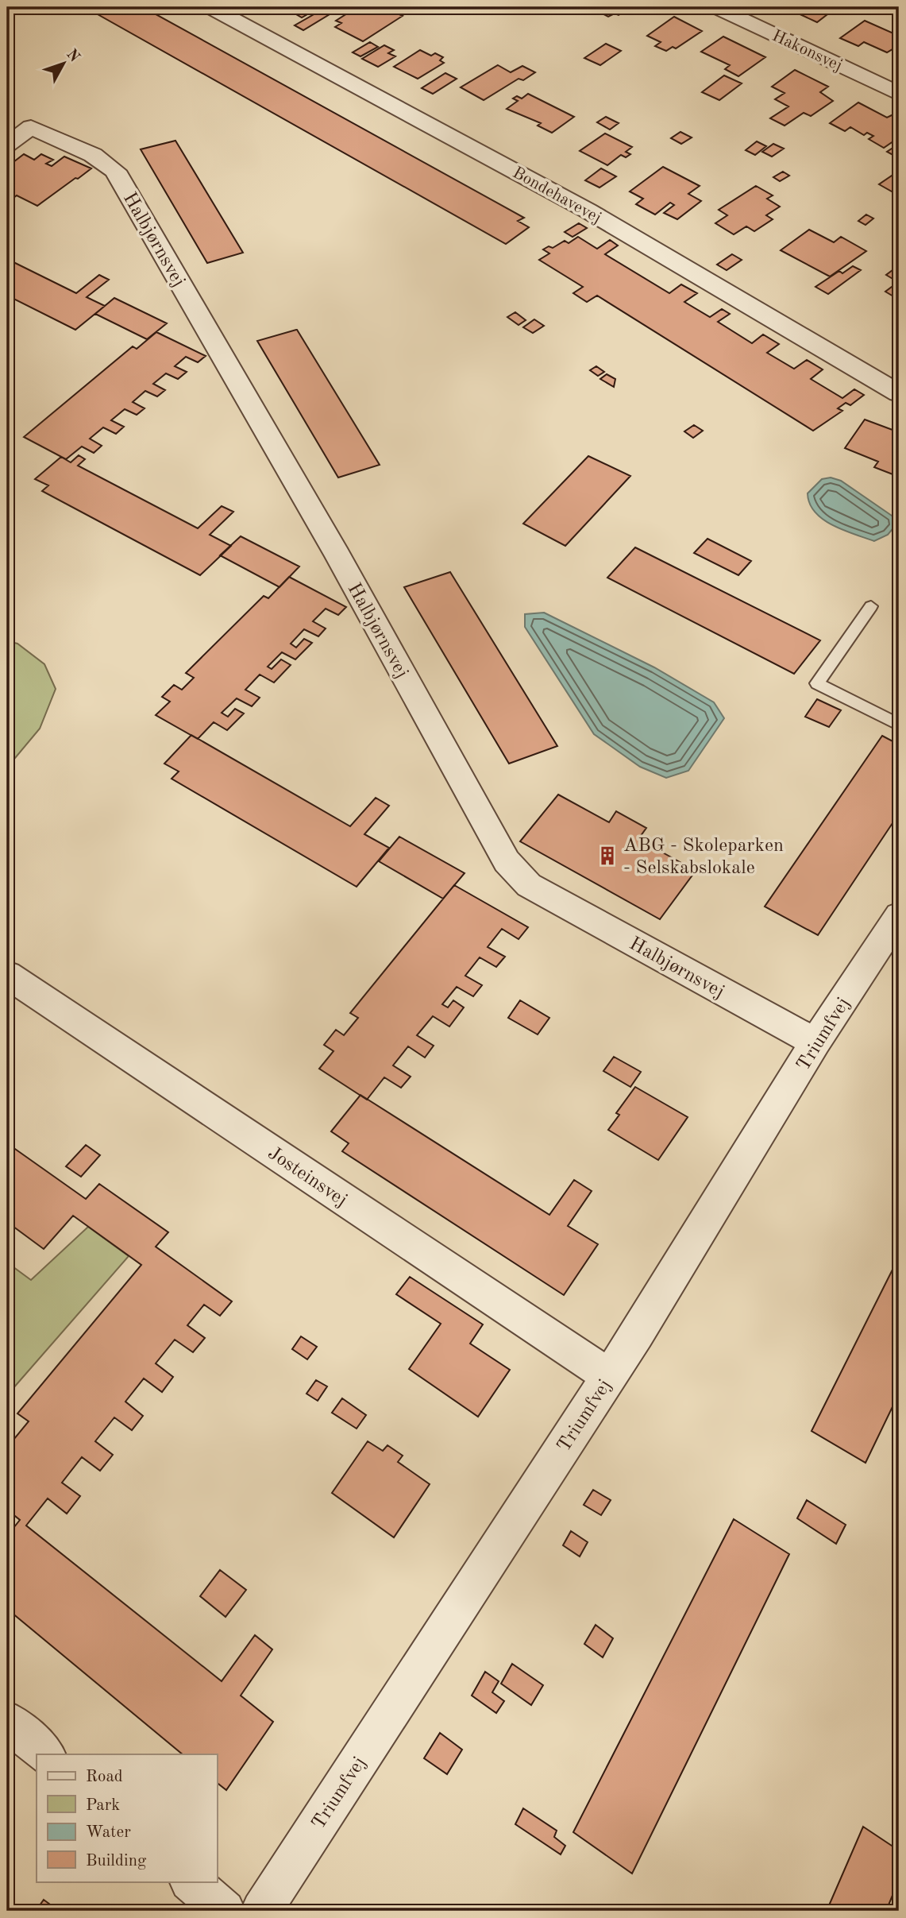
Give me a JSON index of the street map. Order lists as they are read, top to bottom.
{
  "streets": {
    "street": [
      "Hakonsvej",
      "Bondehavevej",
      "Halbjørnsvej",
      "Triumfvej",
      "Josteinsvej"
    ]
  },
  "crossings": [
    ["Halbjørnsvej", "Triumfvej"],
    ["Triumfvej", "Josteinsvej"]
  ],
  "places": {
    "building": ["ABG - Skoleparken - Selskabslokale"]
  },
  "legend": [
    "Road",
    "Park",
    "Water",
    "Building"
  ],
  "north": "top right"
}
